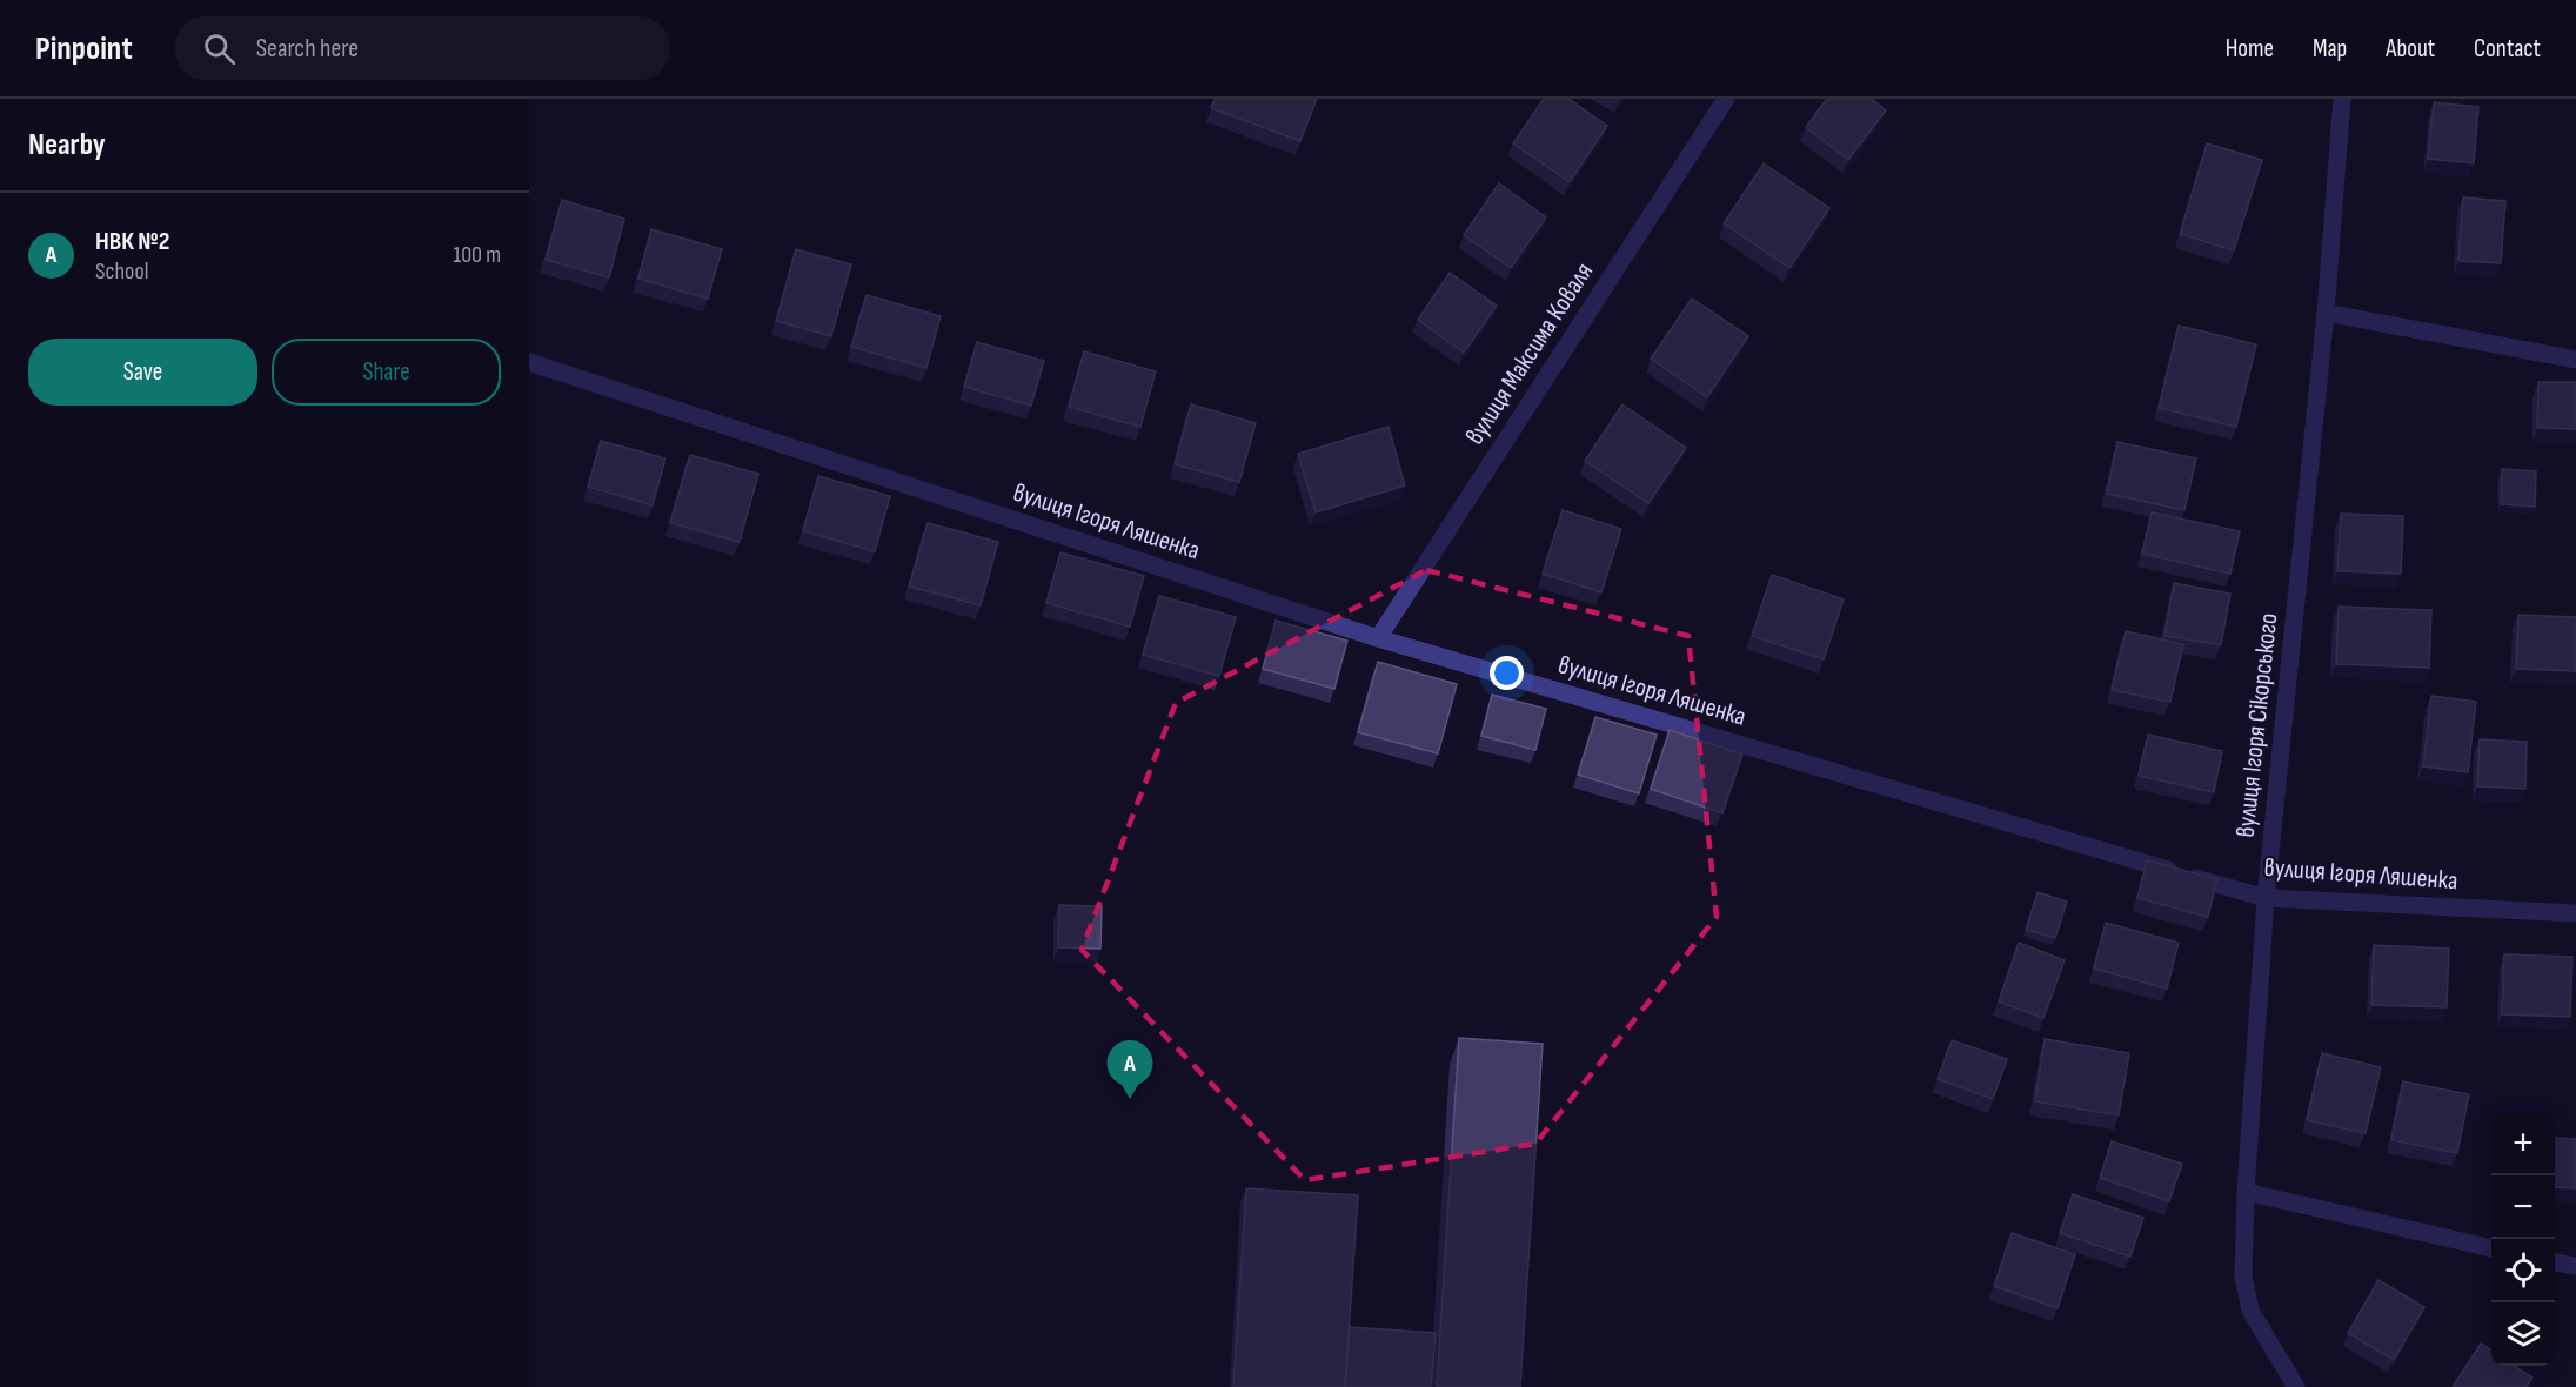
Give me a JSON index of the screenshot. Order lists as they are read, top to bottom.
{
  "streets": {
    "street": ["вулиця Максима Коваля", "вулиця Ігоря Ляшенка", "вулиця Ігоря Сікорського"]
  },
  "crossings": [
    ["вулиця Максима Коваля", "вулиця Ігоря Ляшенка"],
    ["вулиця Ігоря Ляшенка", "вулиця Ігоря Сікорського"]
  ],
  "page": {
    "header": "Pinpoint",
    "search": "Search here",
    "nav": [
      "Home",
      "Map",
      "About",
      "Contact"
    ],
    "heading": "Nearby",
    "list": [
      {
        "mark": "A",
        "name": "НВК №2",
        "note": "School",
        "value": "100 m"
      }
    ],
    "buttons": ["Save", "Share"],
    "pins": "A",
    "map_buttons": ["+", "−"]
  }
}
